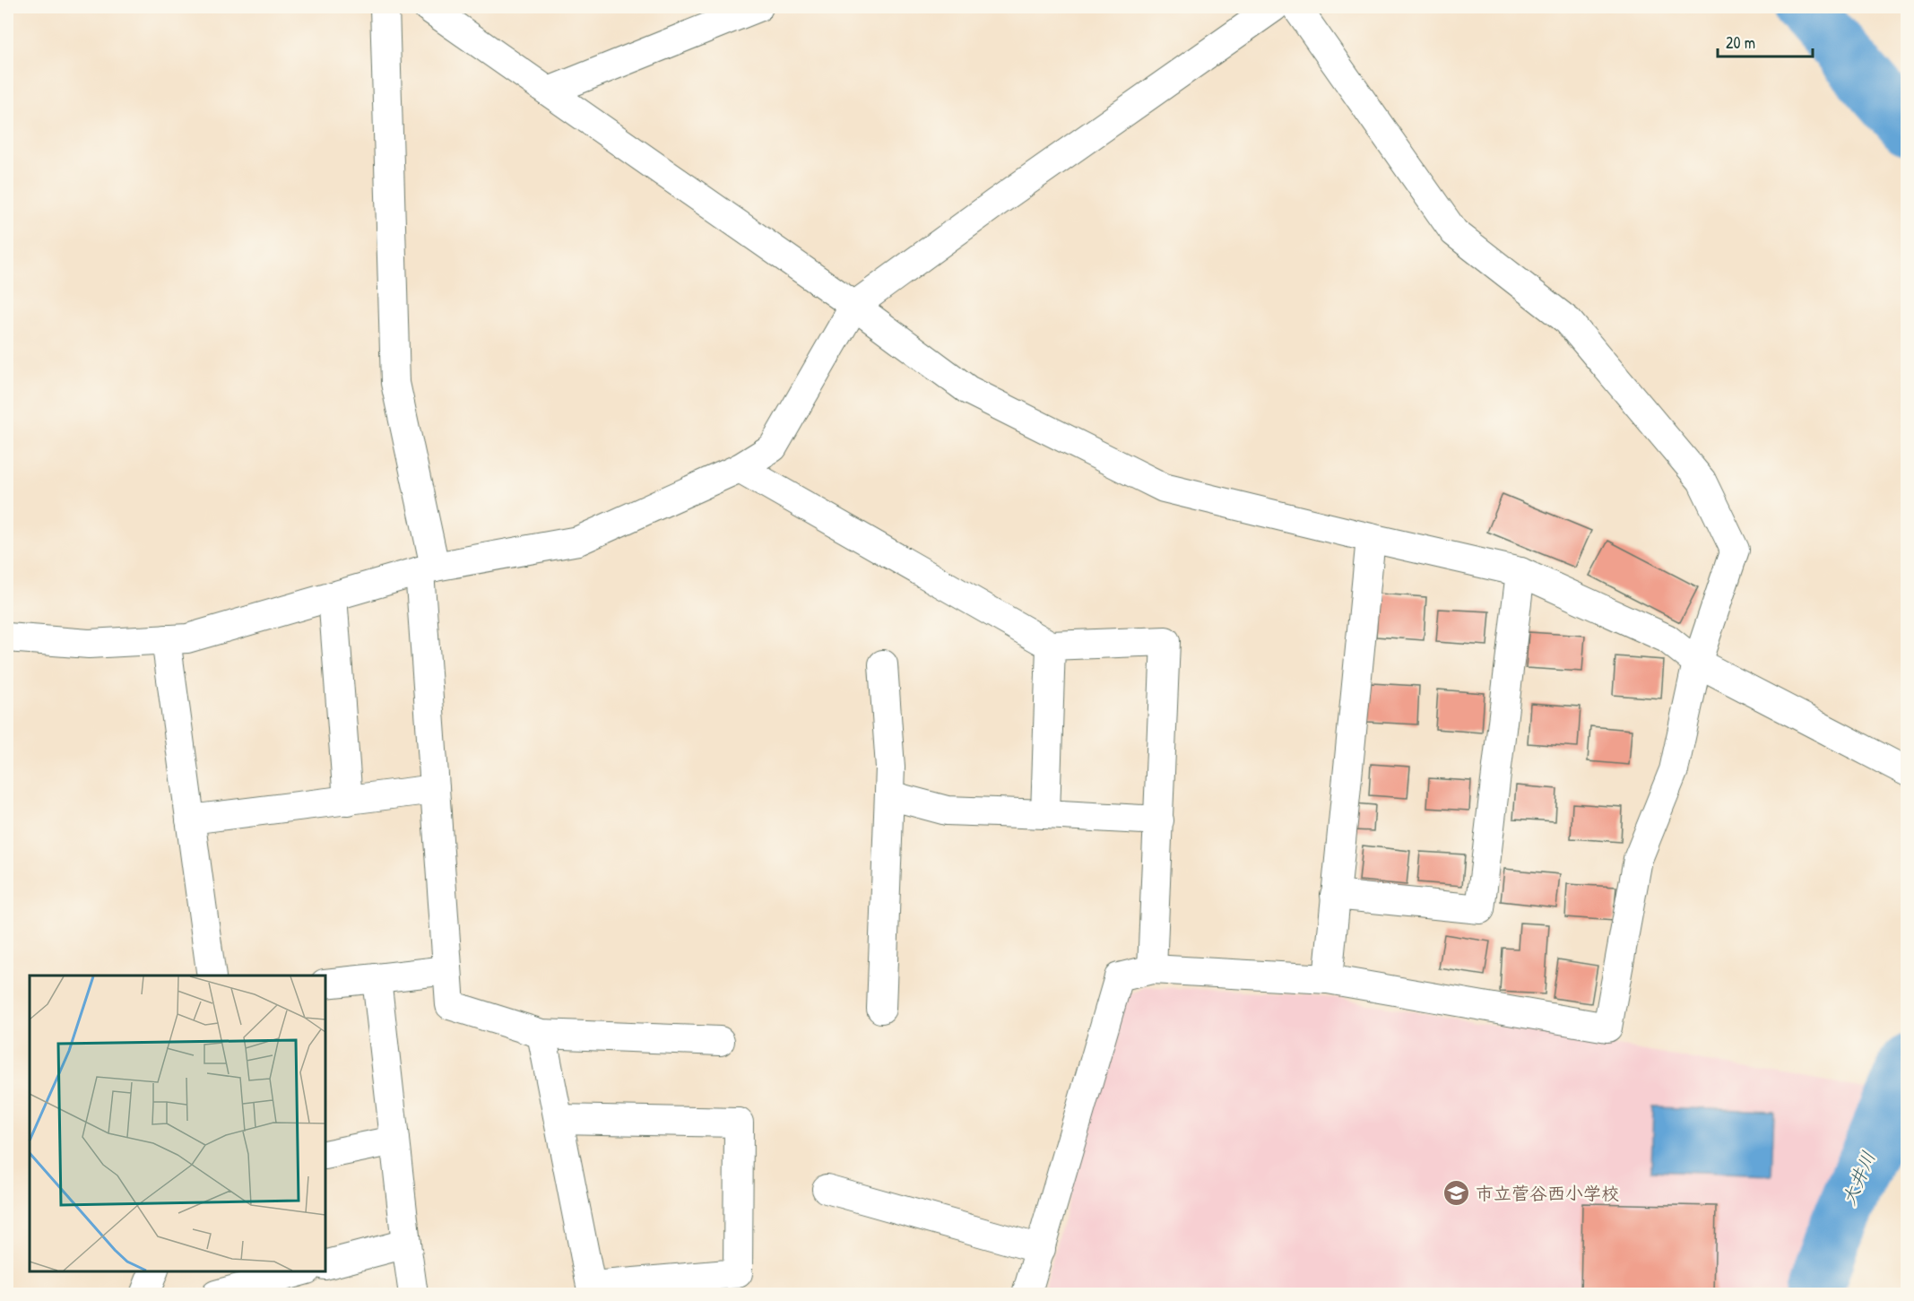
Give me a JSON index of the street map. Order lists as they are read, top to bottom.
{
  "water": ["大井川"],
  "places": {
    "school or university": ["市立菅谷西小学校"]
  },
  "scale_bar": "20 m"
}
